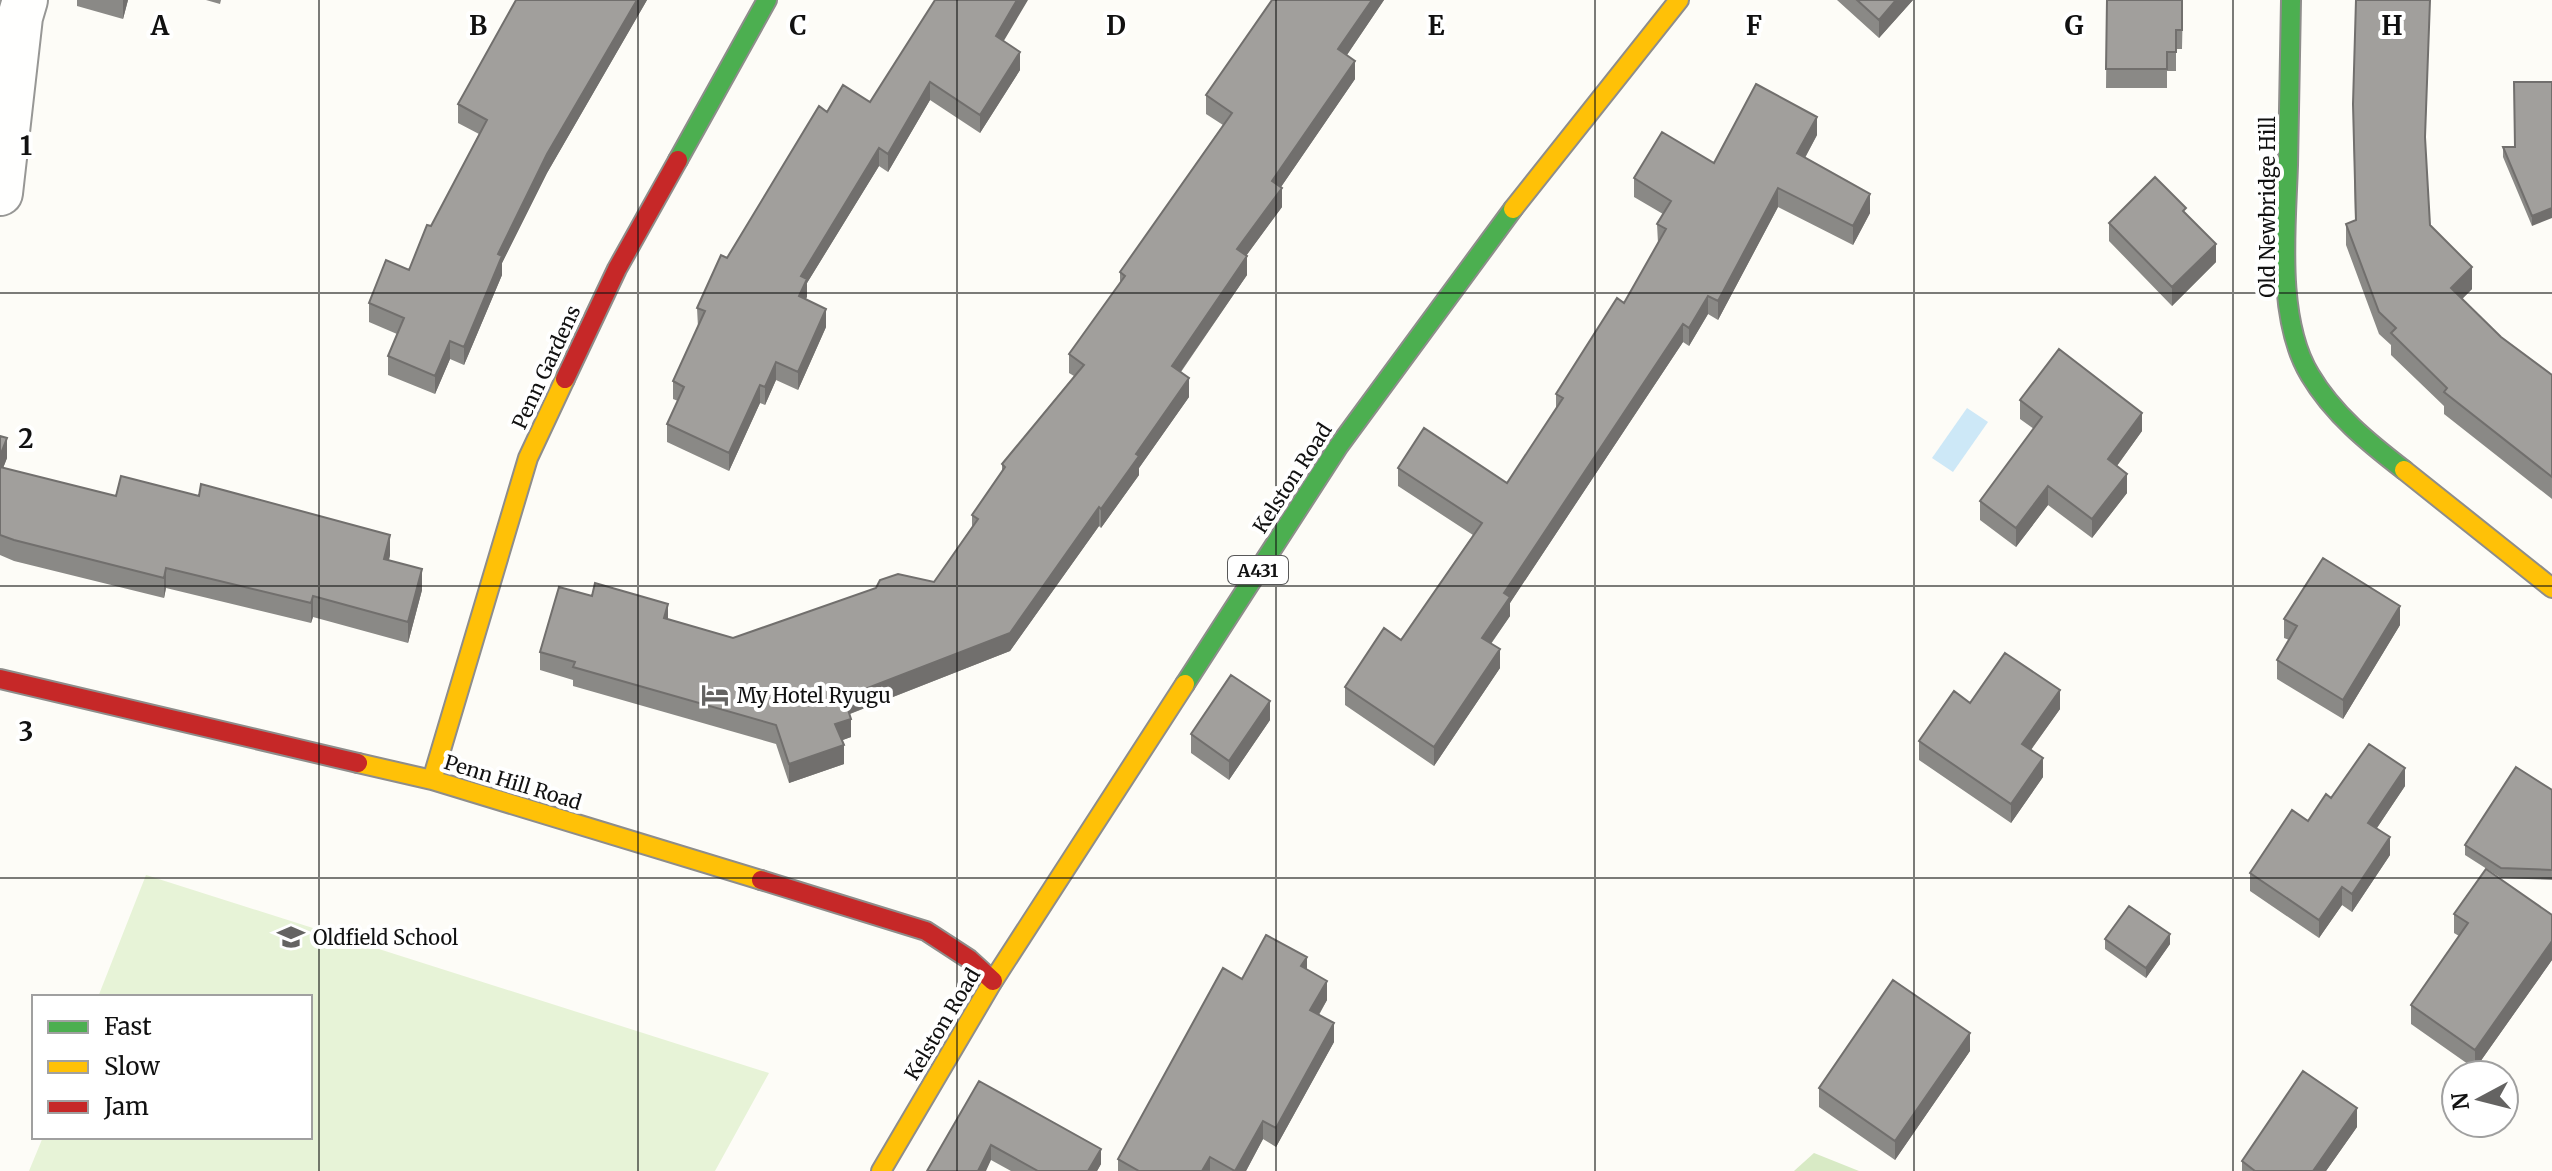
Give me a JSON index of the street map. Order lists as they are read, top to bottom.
{
  "streets": {
    "street": [
      "Old Newbridge Hill",
      "Penn Gardens",
      "Kelston Road",
      "A431",
      "Penn Hill Road"
    ]
  },
  "crossings": [
    ["Penn Gardens", "Penn Hill Road"],
    ["Kelston Road", "Penn Hill Road"]
  ],
  "places": {
    "hotel": ["My Hotel Ryugu"],
    "school or university": ["Oldfield School"]
  },
  "legend": ["Fast", "Slow", "Jam"],
  "north": "left",
  "grid": {
    "columns": [
      "A",
      "B",
      "C",
      "D",
      "E",
      "F",
      "G",
      "H"
    ],
    "rows": ["1", "2", "3"]
  }
}
